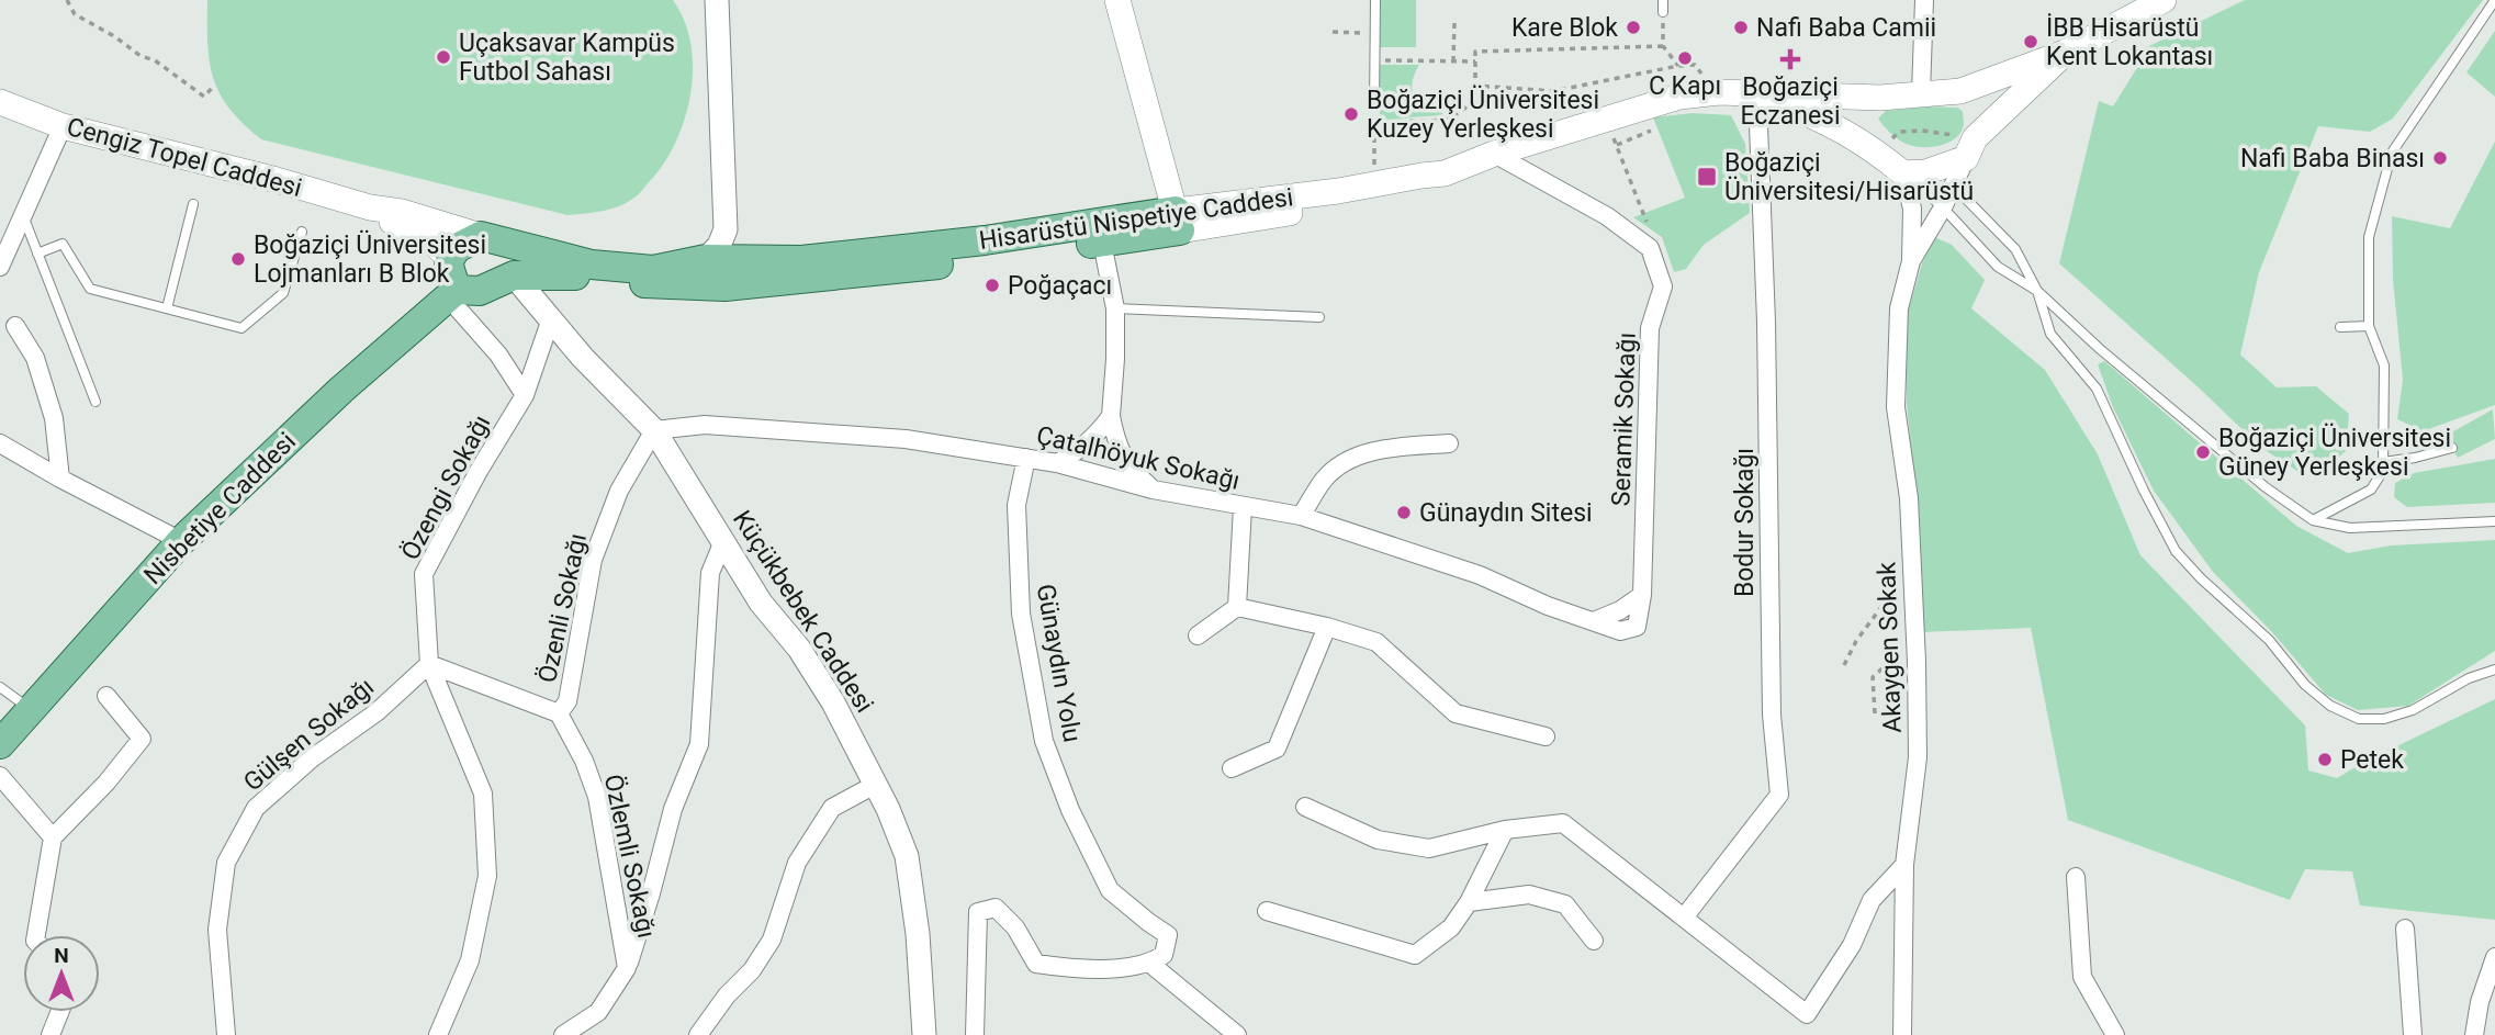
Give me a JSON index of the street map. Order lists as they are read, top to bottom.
{
  "streets": {
    "main road": ["Cengiz Topel Caddesi", "Hisarüstü Nispetiye Caddesi", "Nisbetiye Caddesi"],
    "street": [
      "Seramik Sokağı",
      "Çatalhöyuk Sokağı",
      "Özengi Sokağı",
      "Bodur Sokağı",
      "Özenli Sokağı",
      "Küçükbebek Caddesi",
      "Akaygen Sokak",
      "Günaydın Yolu",
      "Gülşen Sokağı",
      "Özlemli Sokağı"
    ]
  },
  "crossings": [
    ["Hisarüstü Nispetiye Caddesi", "Seramik Sokağı"],
    ["Hisarüstü Nispetiye Caddesi", "Bodur Sokağı"],
    ["Seramik Sokağı", "Çatalhöyuk Sokağı"],
    ["Çatalhöyuk Sokağı", "Özenli Sokağı"],
    ["Çatalhöyuk Sokağı", "Küçükbebek Caddesi"],
    ["Çatalhöyuk Sokağı", "Günaydın Yolu"],
    ["Özengi Sokağı", "Küçükbebek Caddesi"],
    ["Özengi Sokağı", "Gülşen Sokağı"],
    ["Özenli Sokağı", "Küçükbebek Caddesi"],
    ["Özenli Sokağı", "Özlemli Sokağı"]
  ],
  "places": {
    "other": [
      "Kare Blok",
      "Nafi Baba Camii",
      "İBB Hisarüstü Kent Lokantası",
      "Uçaksavar Kampüs Futbol Sahası",
      "C Kapı",
      "Boğaziçi Üniversitesi Kuzey Yerleşkesi",
      "Nafi Baba Binası",
      "Boğaziçi Üniversitesi Lojmanları B Blok",
      "Poğaçacı",
      "Boğaziçi Üniversitesi Güney Yerleşkesi",
      "Günaydın Sitesi",
      "Petek"
    ],
    "health": ["Boğaziçi Eczanesi"],
    "transit": ["Boğaziçi Üniversitesi/Hisarüstü"]
  },
  "north": "top"
}
